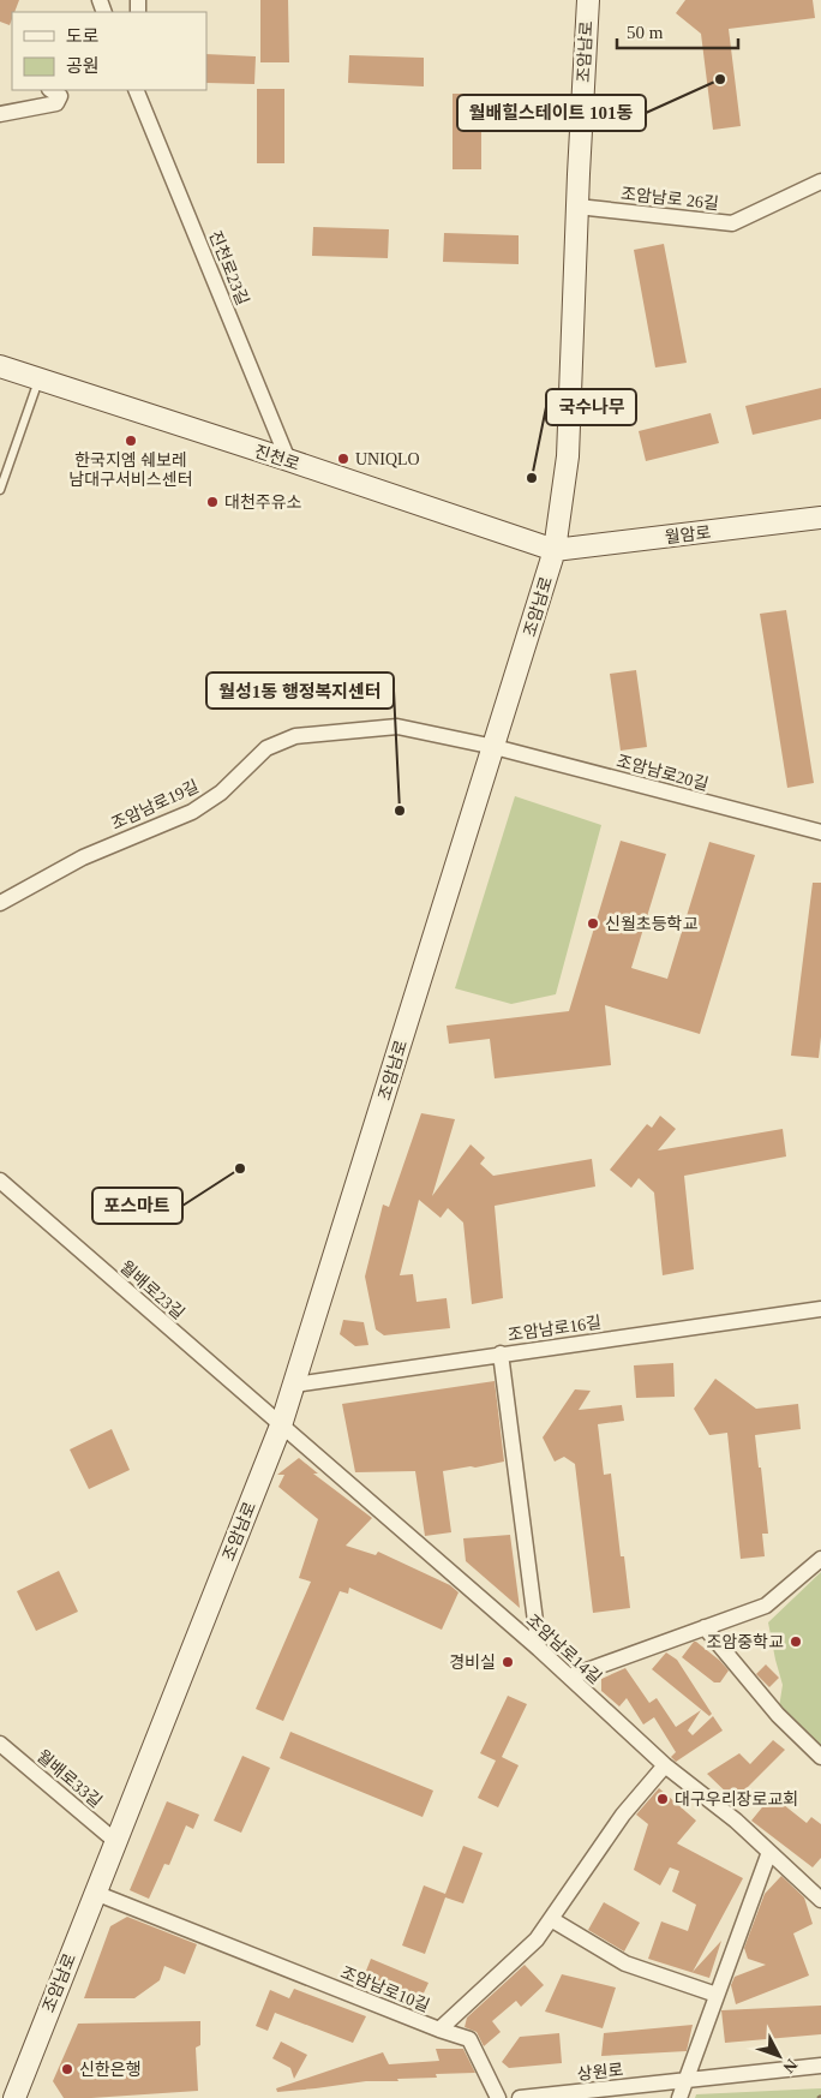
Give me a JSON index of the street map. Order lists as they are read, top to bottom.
{
  "streets": {
    "main road": ["조암남로", "진천로", "월암로"],
    "street": [
      "조암남로 26길",
      "진천로23길",
      "조암남로20길",
      "조암남로19길",
      "월배로23길",
      "조암남로16길",
      "조암남로14길",
      "월배로33길",
      "조암남로10길",
      "상원로"
    ]
  },
  "crossings": [
    ["조암남로", "조암남로 26길"],
    ["조암남로", "진천로"],
    ["조암남로", "월암로"],
    ["조암남로", "조암남로20길"],
    ["조암남로", "조암남로19길"],
    ["조암남로", "월배로23길"],
    ["조암남로", "조암남로16길"],
    ["조암남로", "조암남로14길"],
    ["조암남로", "월배로33길"],
    ["조암남로", "조암남로10길"],
    ["진천로23길", "진천로"],
    ["진천로", "월암로"],
    ["조암남로20길", "조암남로19길"],
    ["월배로23길", "조암남로14길"],
    ["조암남로14길", "조암남로10길"]
  ],
  "places": [
    "월배힐스테이트 101동",
    "한국지엠 쉐보레 남대구서비스센터",
    "UNIQLO",
    "국수나무",
    "대천주유소",
    "월성1동 행정복지센터",
    "신월초등학교",
    "포스마트",
    "조암중학교",
    "경비실",
    "대구우리장로교회",
    "신한은행"
  ],
  "legend": ["도로", "공원"],
  "scale_bar": "50 m",
  "north": "bottom right"
}
